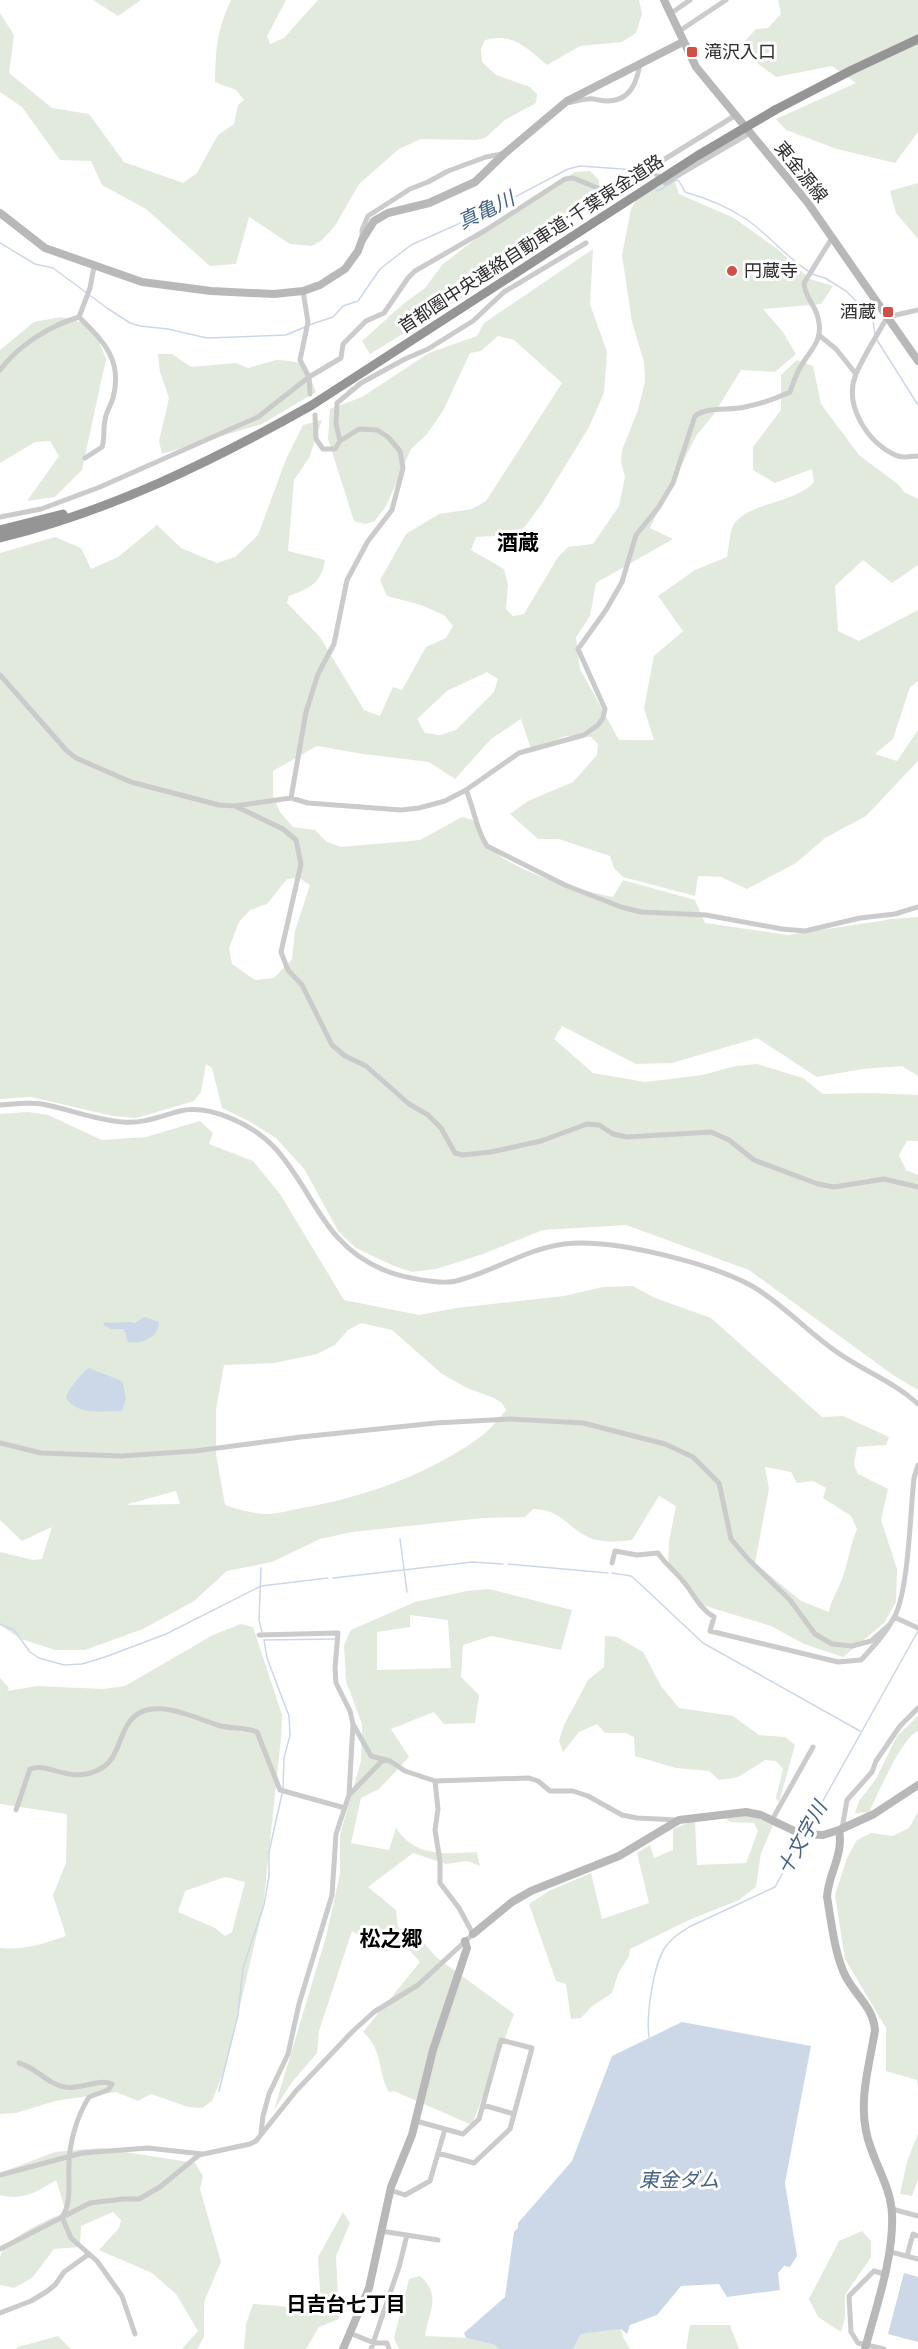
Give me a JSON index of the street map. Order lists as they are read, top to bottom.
{
  "streets": {
    "highway": ["首都圏中央連絡自動車道;千葉東金道路"],
    "street": ["東金源線"]
  },
  "districts": ["酒蔵", "松之郷", "日吉台七丁目"],
  "water": ["真亀川", "十文字川", "東金ダム"],
  "places": {
    "transit": ["滝沢入口", "酒蔵"],
    "other": ["円蔵寺"]
  }
}
